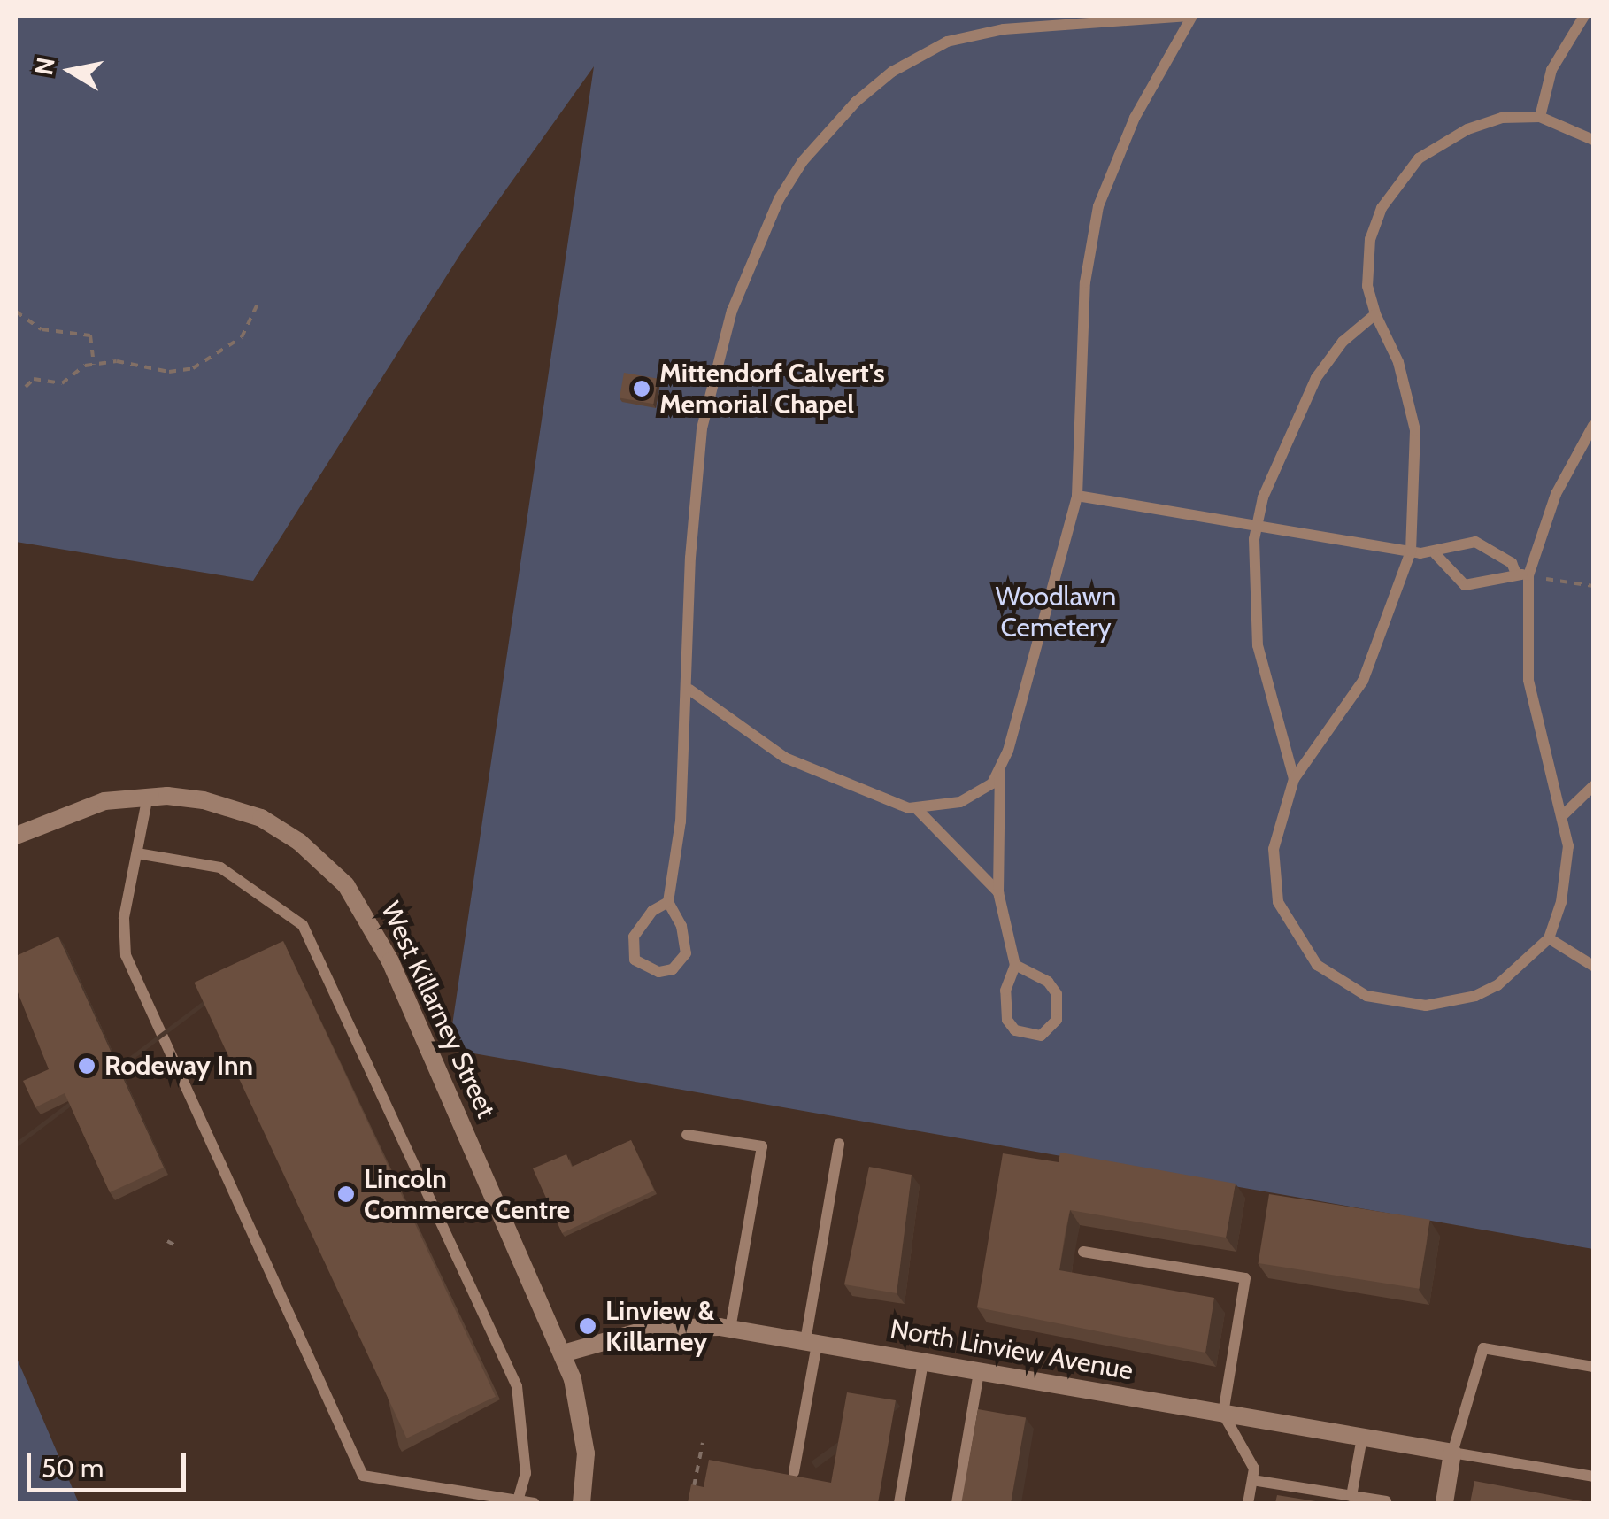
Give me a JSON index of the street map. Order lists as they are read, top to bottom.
{
  "streets": {
    "street": ["West Killarney Street", "North Linview Avenue"]
  },
  "crossings": [
    ["West Killarney Street", "North Linview Avenue"]
  ],
  "parks": ["Woodlawn Cemetery"],
  "places": [
    "Mittendorf Calvert's Memorial Chapel",
    "Rodeway Inn",
    "Lincoln Commerce Centre",
    "Linview & Killarney"
  ],
  "scale_bar": "50 m",
  "north": "left"
}
